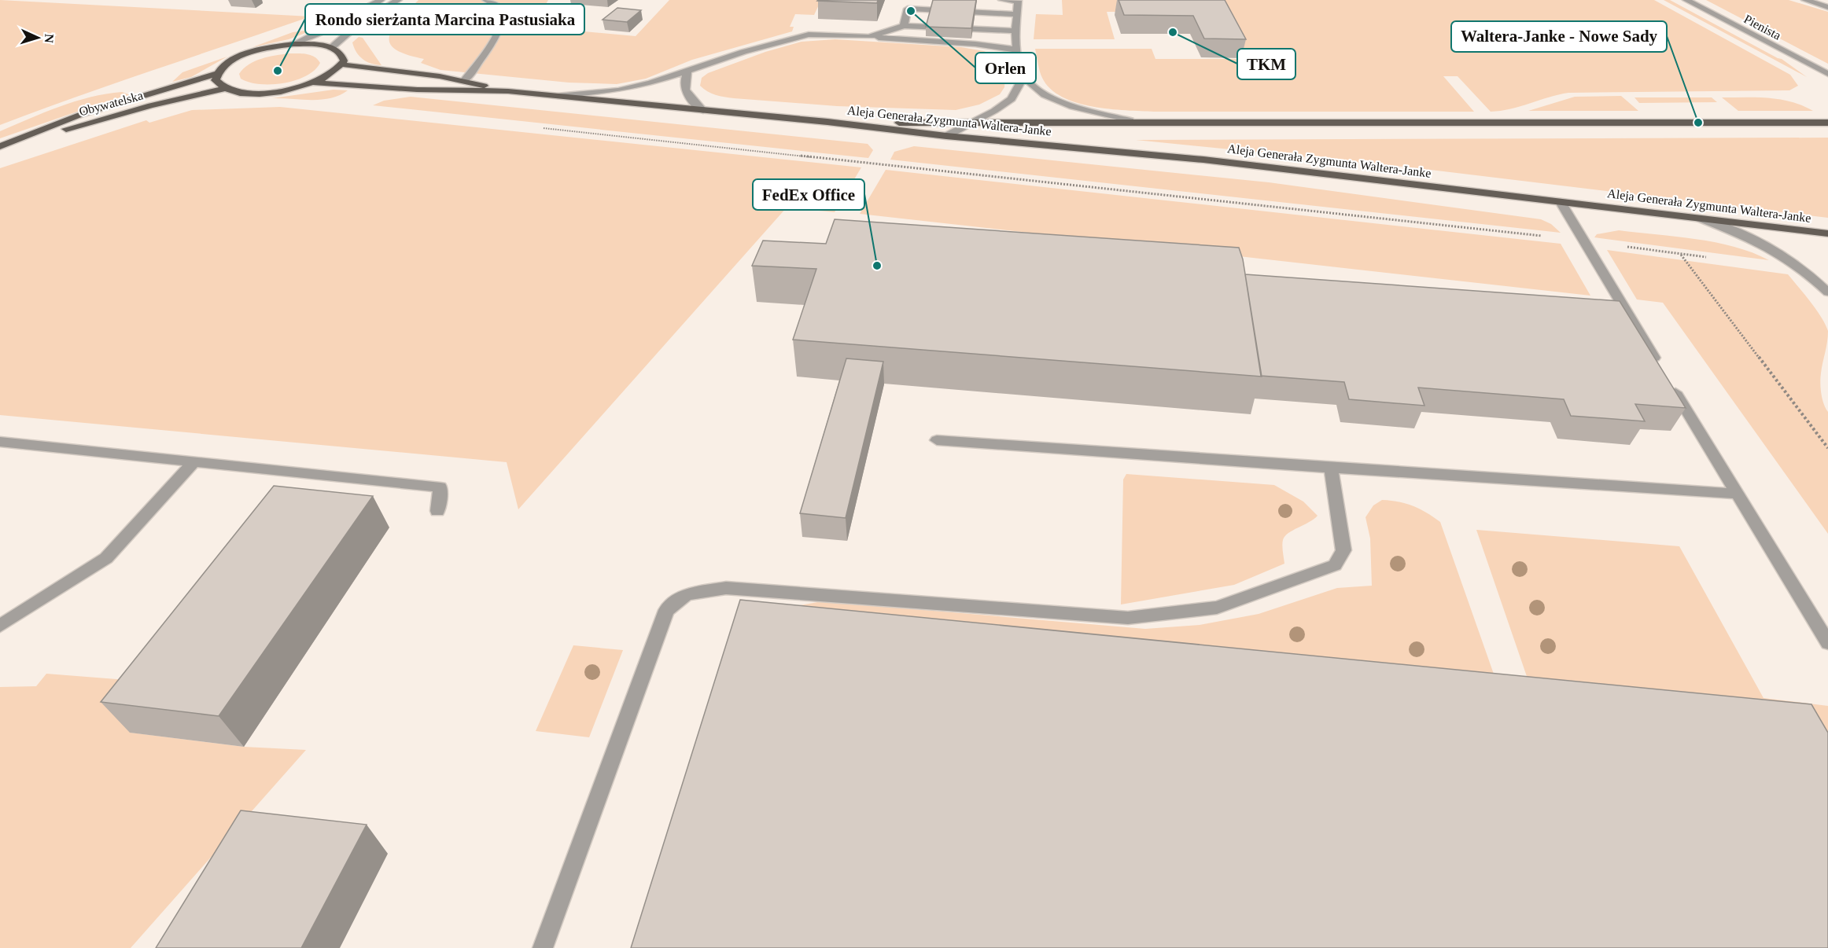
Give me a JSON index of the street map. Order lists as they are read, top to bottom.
{
  "streets": {
    "main road": ["Obywatelska", "Aleja Generała Zygmunta Waltera-Janke"],
    "street": ["Pienista"]
  },
  "places": [
    "Orlen",
    "TKM",
    "Rondo sierżanta Marcina Pastusiaka",
    "Waltera-Janke - Nowe Sady",
    "FedEx Office"
  ],
  "north": "right"
}
